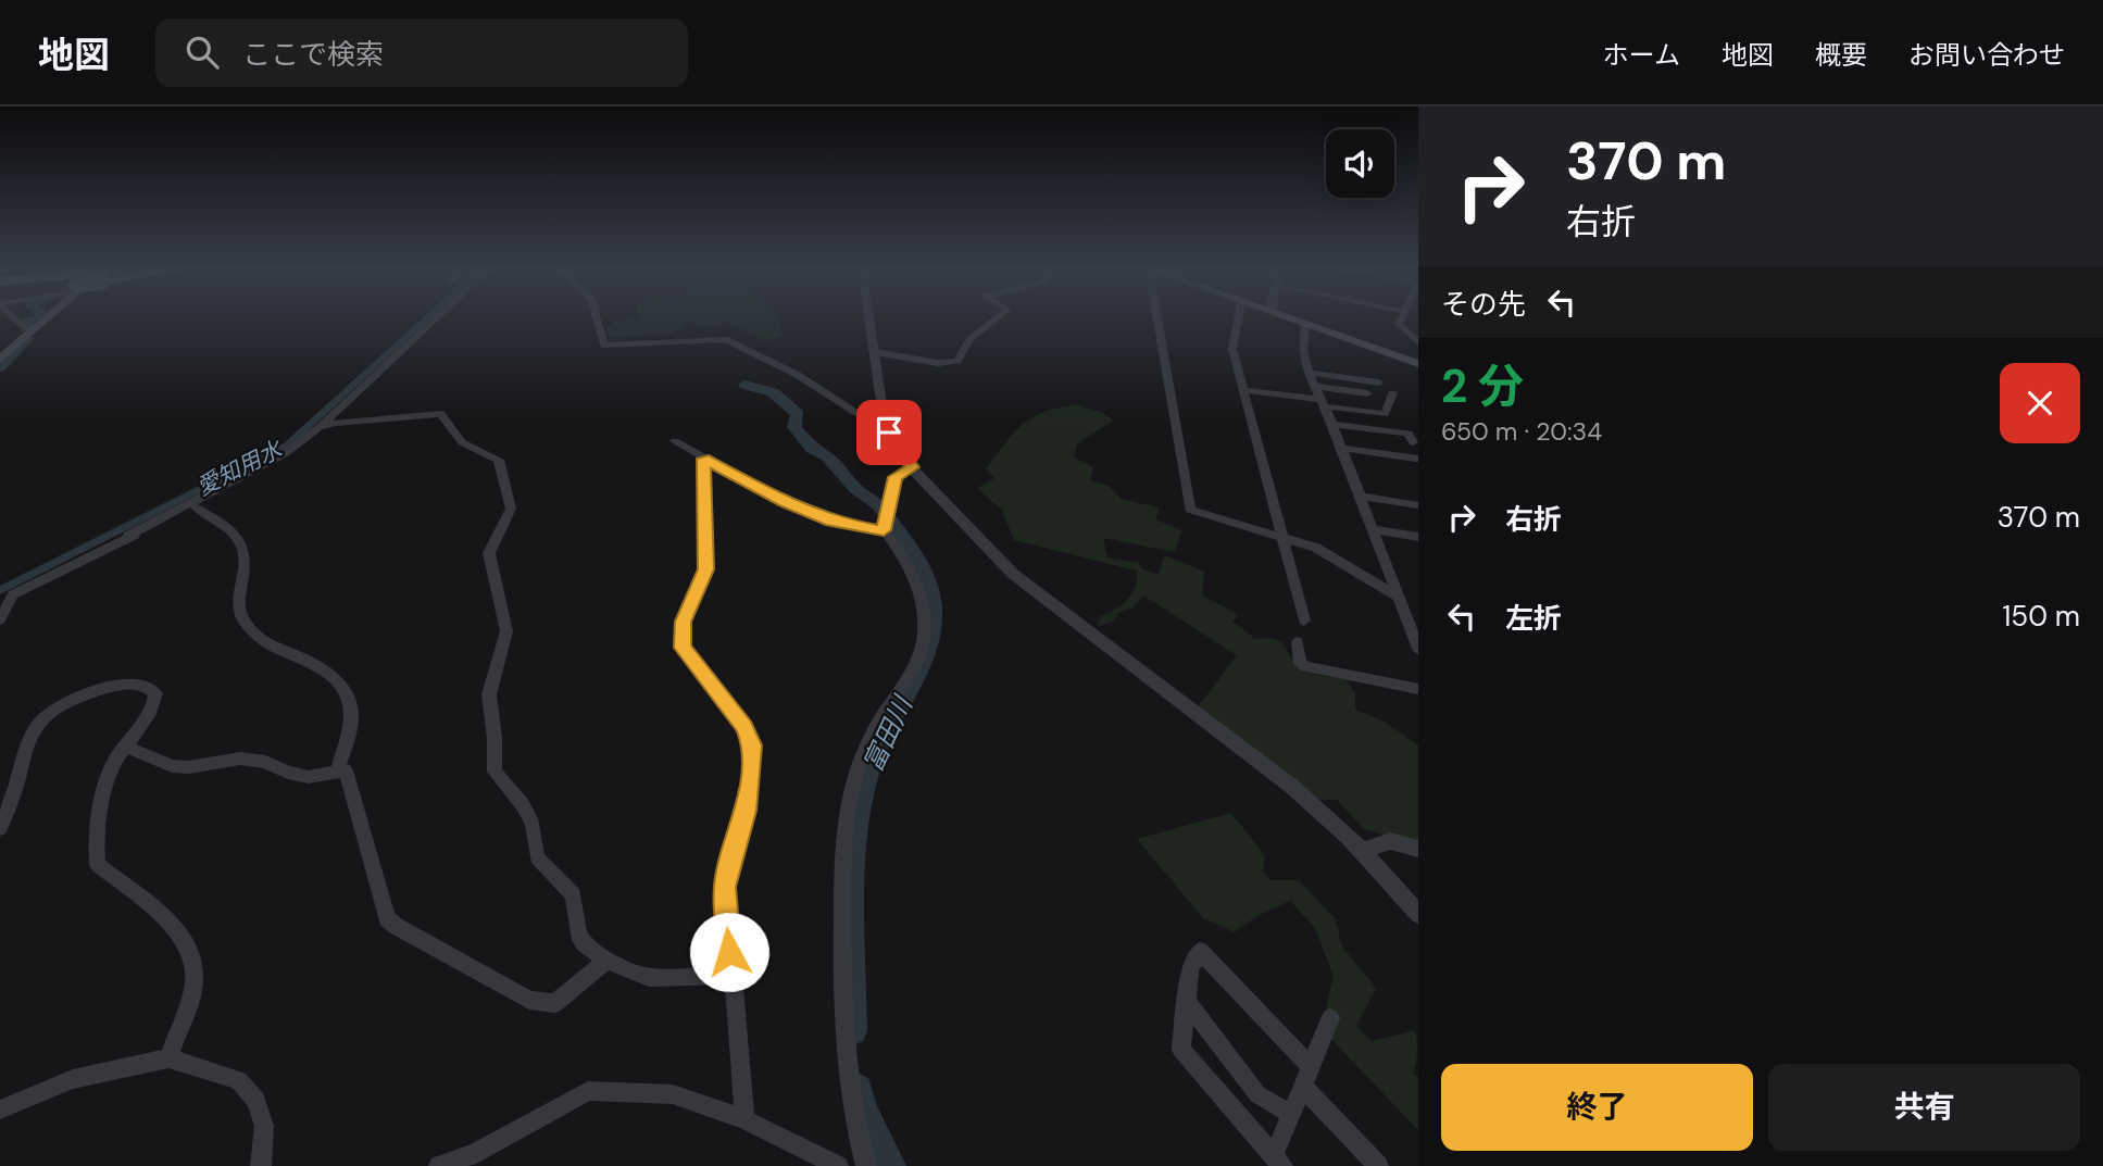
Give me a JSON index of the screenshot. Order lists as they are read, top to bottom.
{
  "water": ["愛知用水", "富田川"],
  "page": {
    "header": "地図",
    "search": "ここで検索",
    "nav": [
      "ホーム",
      "地図",
      "概要",
      "お問い合わせ"
    ],
    "turn": ["370 m", "右折"],
    "then": "その先",
    "heading": ["2 分", "650 m · 20:34"],
    "list": [
      {
        "name": "右折",
        "value": "370 m"
      },
      {
        "name": "左折",
        "value": "150 m"
      }
    ],
    "buttons": ["終了", "共有"]
  }
}
